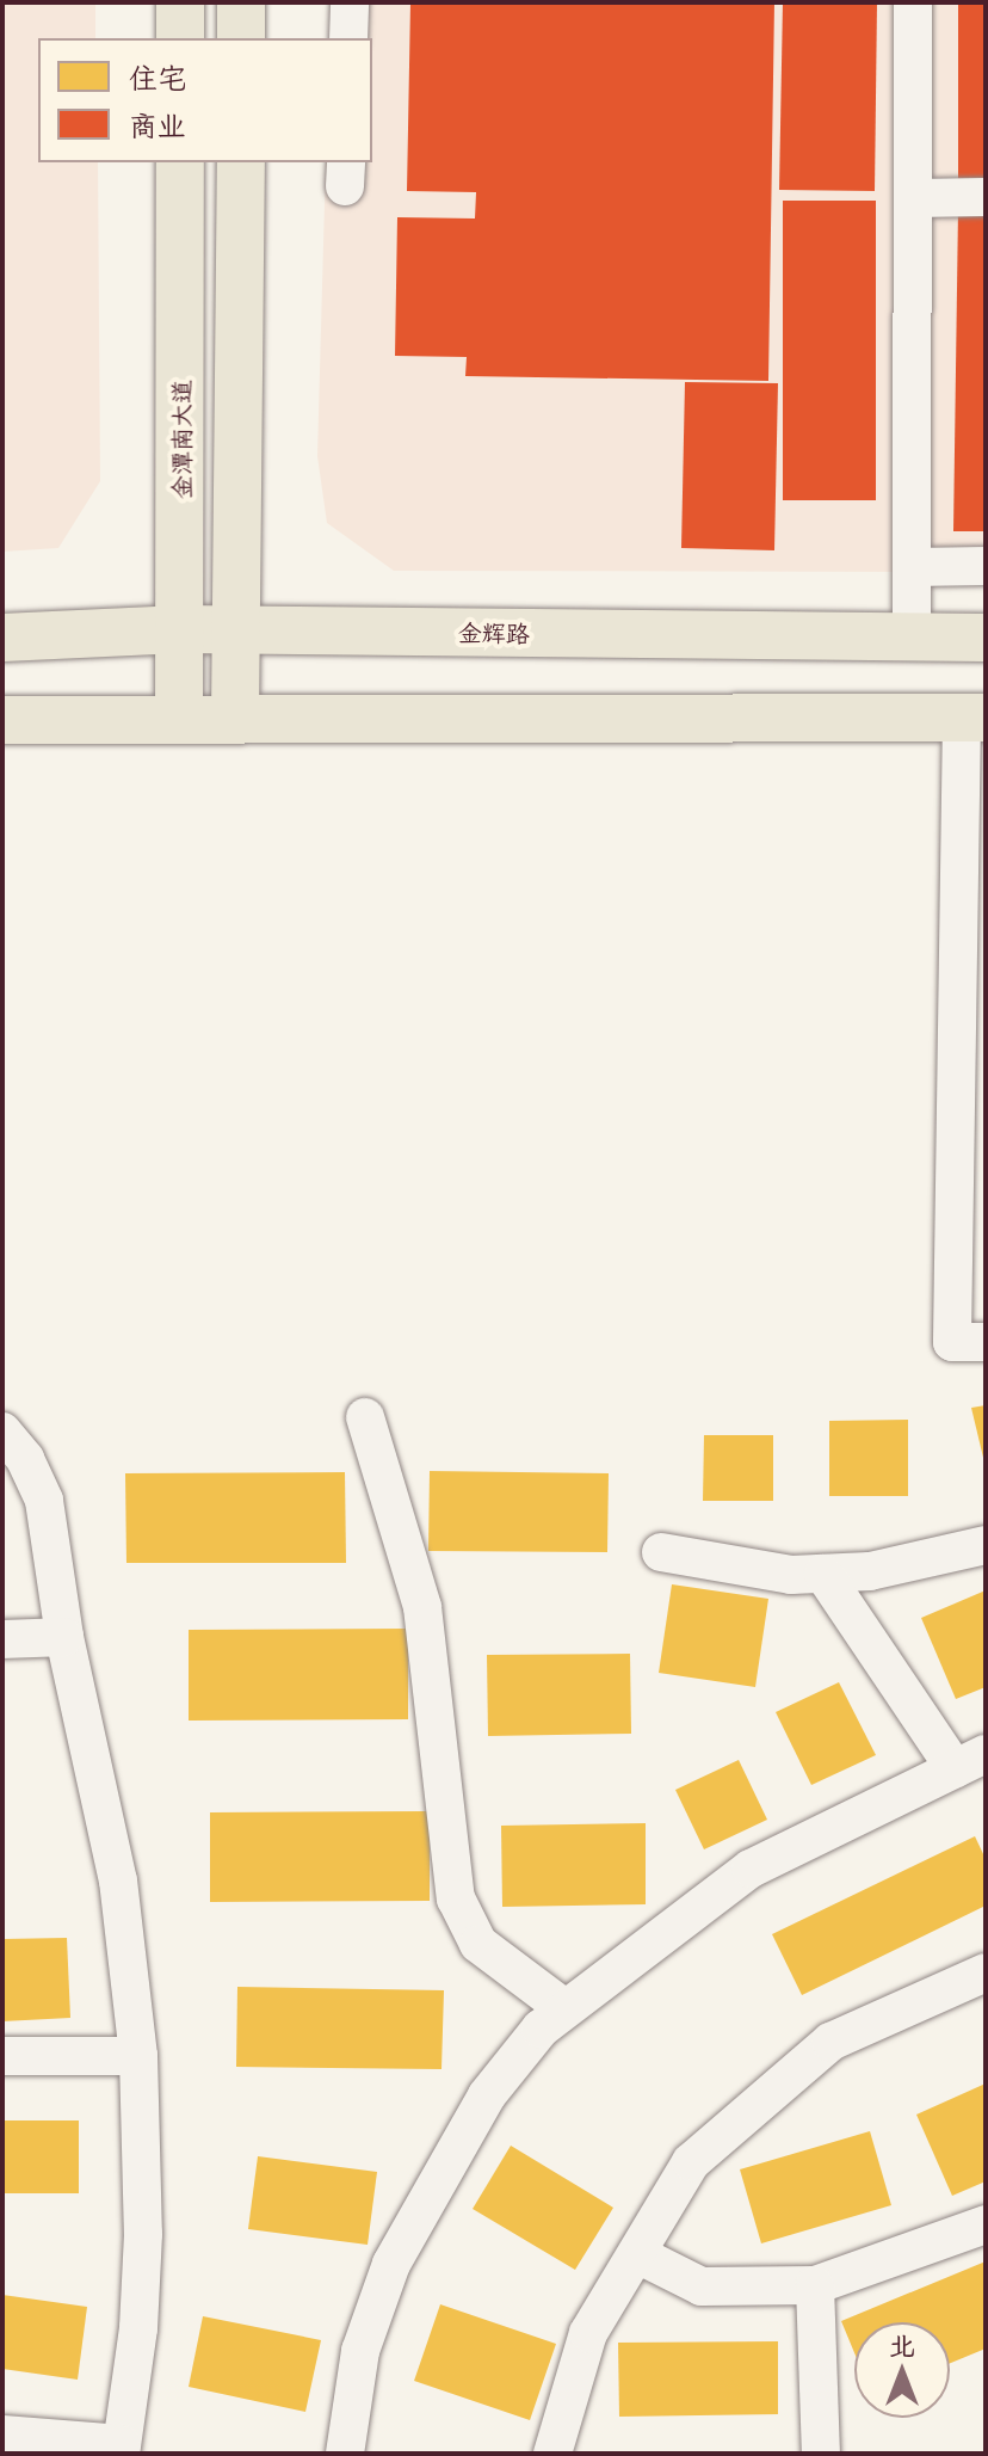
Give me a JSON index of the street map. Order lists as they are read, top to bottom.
{
  "streets": {
    "main road": ["金潭南大道", "金辉路"]
  },
  "crossings": [
    ["金潭南大道", "金辉路"]
  ],
  "legend": ["住宅", "商业"],
  "north": "top"
}
